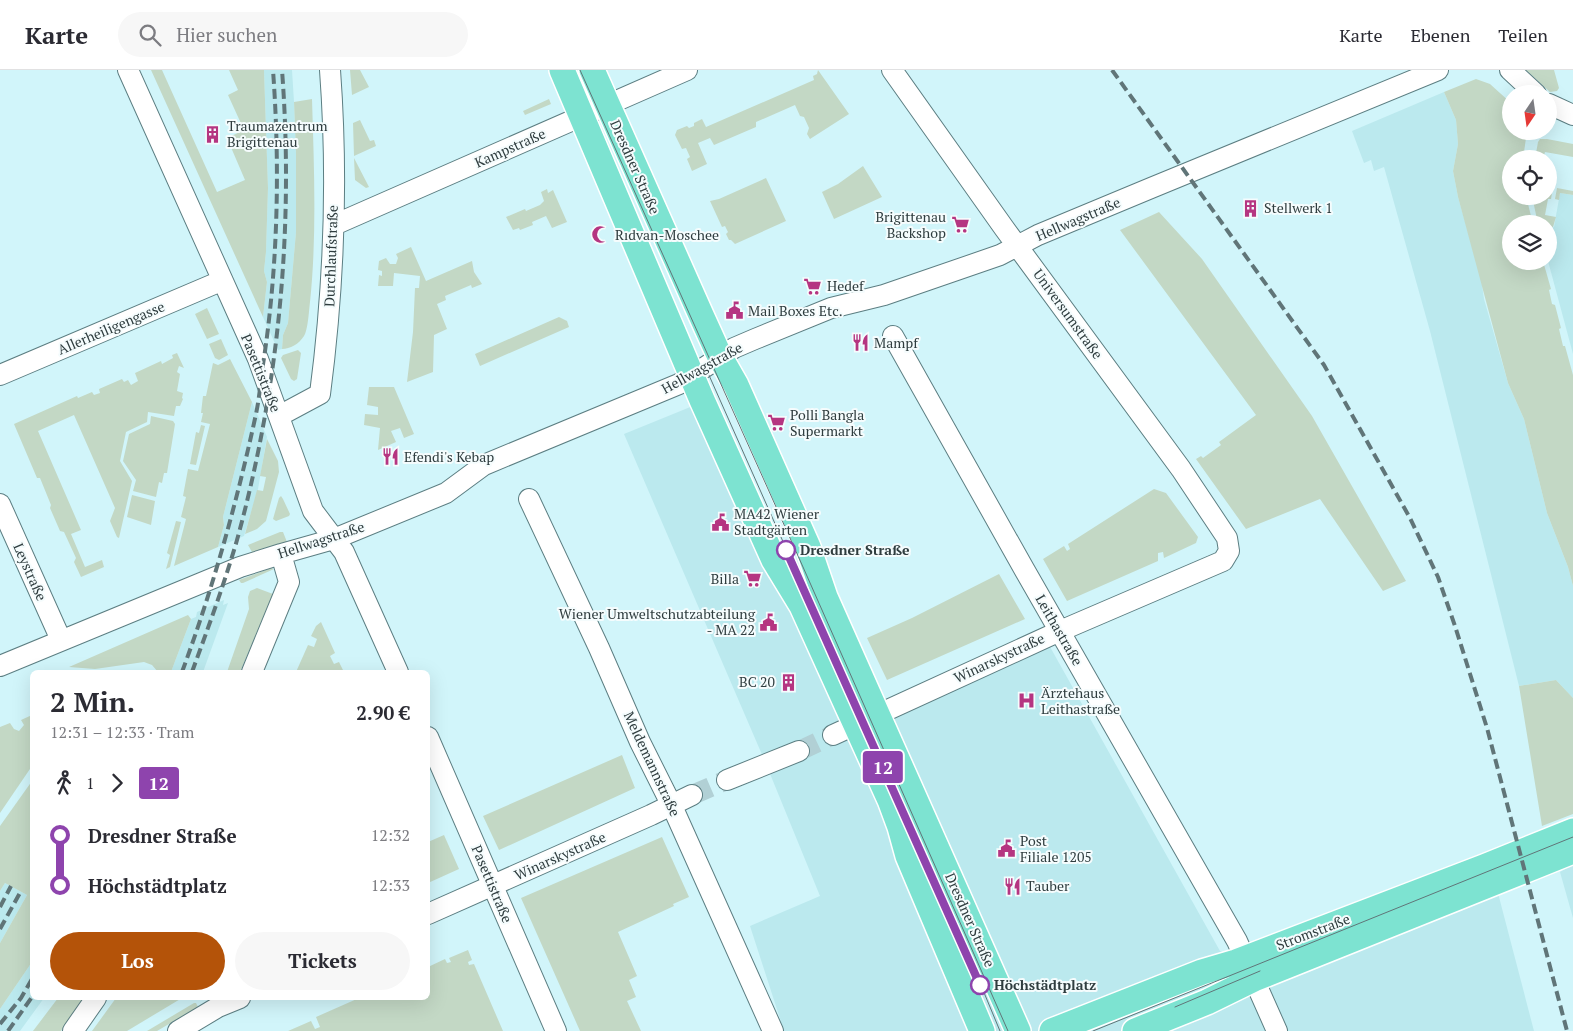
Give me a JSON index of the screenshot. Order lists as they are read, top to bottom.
{
  "streets": {
    "main road": ["Dresdner Straße", "Stromstraße"],
    "street": [
      "Kampstraße",
      "Hellwagstraße",
      "Durchlaufstraße",
      "Universumstraße",
      "Allerheiligengasse",
      "Pasettistraße",
      "Leystraße",
      "Leithastraße",
      "Winarskystraße",
      "Meldemannstraße"
    ]
  },
  "crossings": [
    ["Kampstraße", "Dresdner Straße"],
    ["Kampstraße", "Durchlaufstraße"],
    ["Dresdner Straße", "Hellwagstraße"],
    ["Dresdner Straße", "Winarskystraße"],
    ["Hellwagstraße", "Universumstraße"],
    ["Hellwagstraße", "Pasettistraße"],
    ["Hellwagstraße", "Leystraße"],
    ["Durchlaufstraße", "Pasettistraße"],
    ["Universumstraße", "Winarskystraße"],
    ["Allerheiligengasse", "Pasettistraße"],
    ["Pasettistraße", "Winarskystraße"],
    ["Leithastraße", "Winarskystraße"],
    ["Leithastraße", "Stromstraße"],
    ["Winarskystraße", "Meldemannstraße"]
  ],
  "places": {
    "building": ["Traumazentrum Brigittenau", "Stellwerk 1", "BC 20"],
    "supermarket": [
      "Brigittenau Backshop",
      "Hedef",
      "Polli Bangla Supermarkt",
      "Billa"
    ],
    "mosque": ["Rıdvan-Moschee"],
    "public building": [
      "Mail Boxes Etc.",
      "MA42 Wiener Stadtgärten",
      "Wiener Umweltschutzabteilung - MA 22",
      "Post Filiale 1205"
    ],
    "restaurant": ["Mampf", "Efendi's Kebap", "Tauber"],
    "other": ["Dresdner Straße", "Höchstädtplatz"],
    "hospital": ["Ärztehaus Leithastraße"]
  },
  "lines": ["tram line 12"],
  "north": "bottom",
  "page": {
    "header": "Karte",
    "search": "Hier suchen",
    "nav": ["Karte", "Ebenen", "Teilen"],
    "on_map": "12",
    "heading": ["2 Min.", "12:31 – 12:33 · Tram", "2.90 €"],
    "legs": ["1", "12"],
    "list": [
      {
        "name": "Dresdner Straße",
        "value": "12:32"
      },
      {
        "name": "Höchstädtplatz",
        "value": "12:33"
      }
    ],
    "buttons": ["Los", "Tickets"]
  }
}
